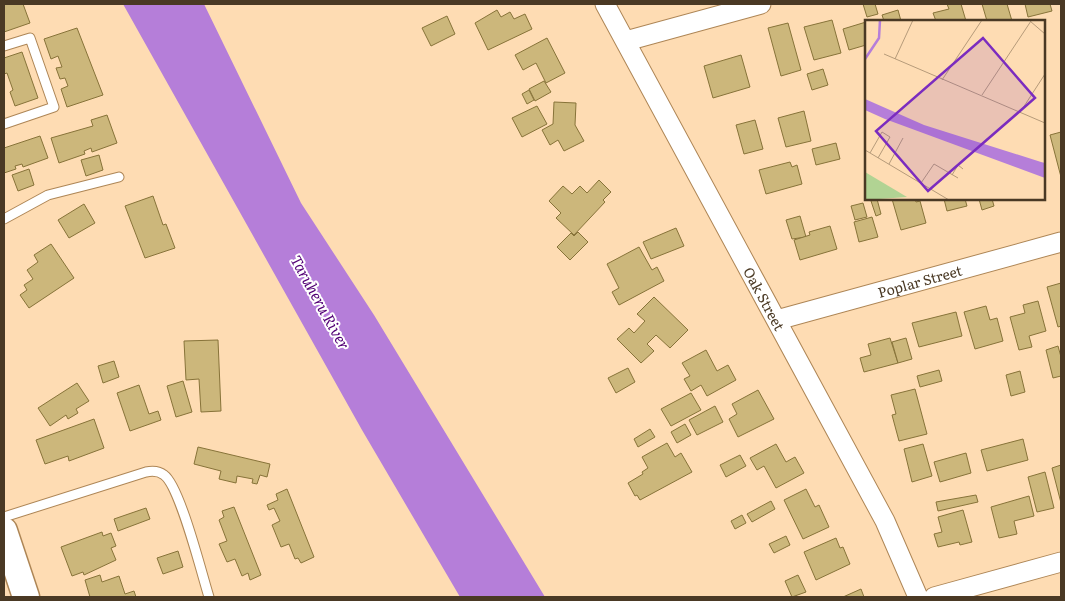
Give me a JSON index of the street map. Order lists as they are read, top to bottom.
{
  "streets": {
    "street": ["Poplar Street", "Oak Street"]
  },
  "crossings": [
    ["Poplar Street", "Oak Street"]
  ],
  "water": ["Taruheru River"]
}
